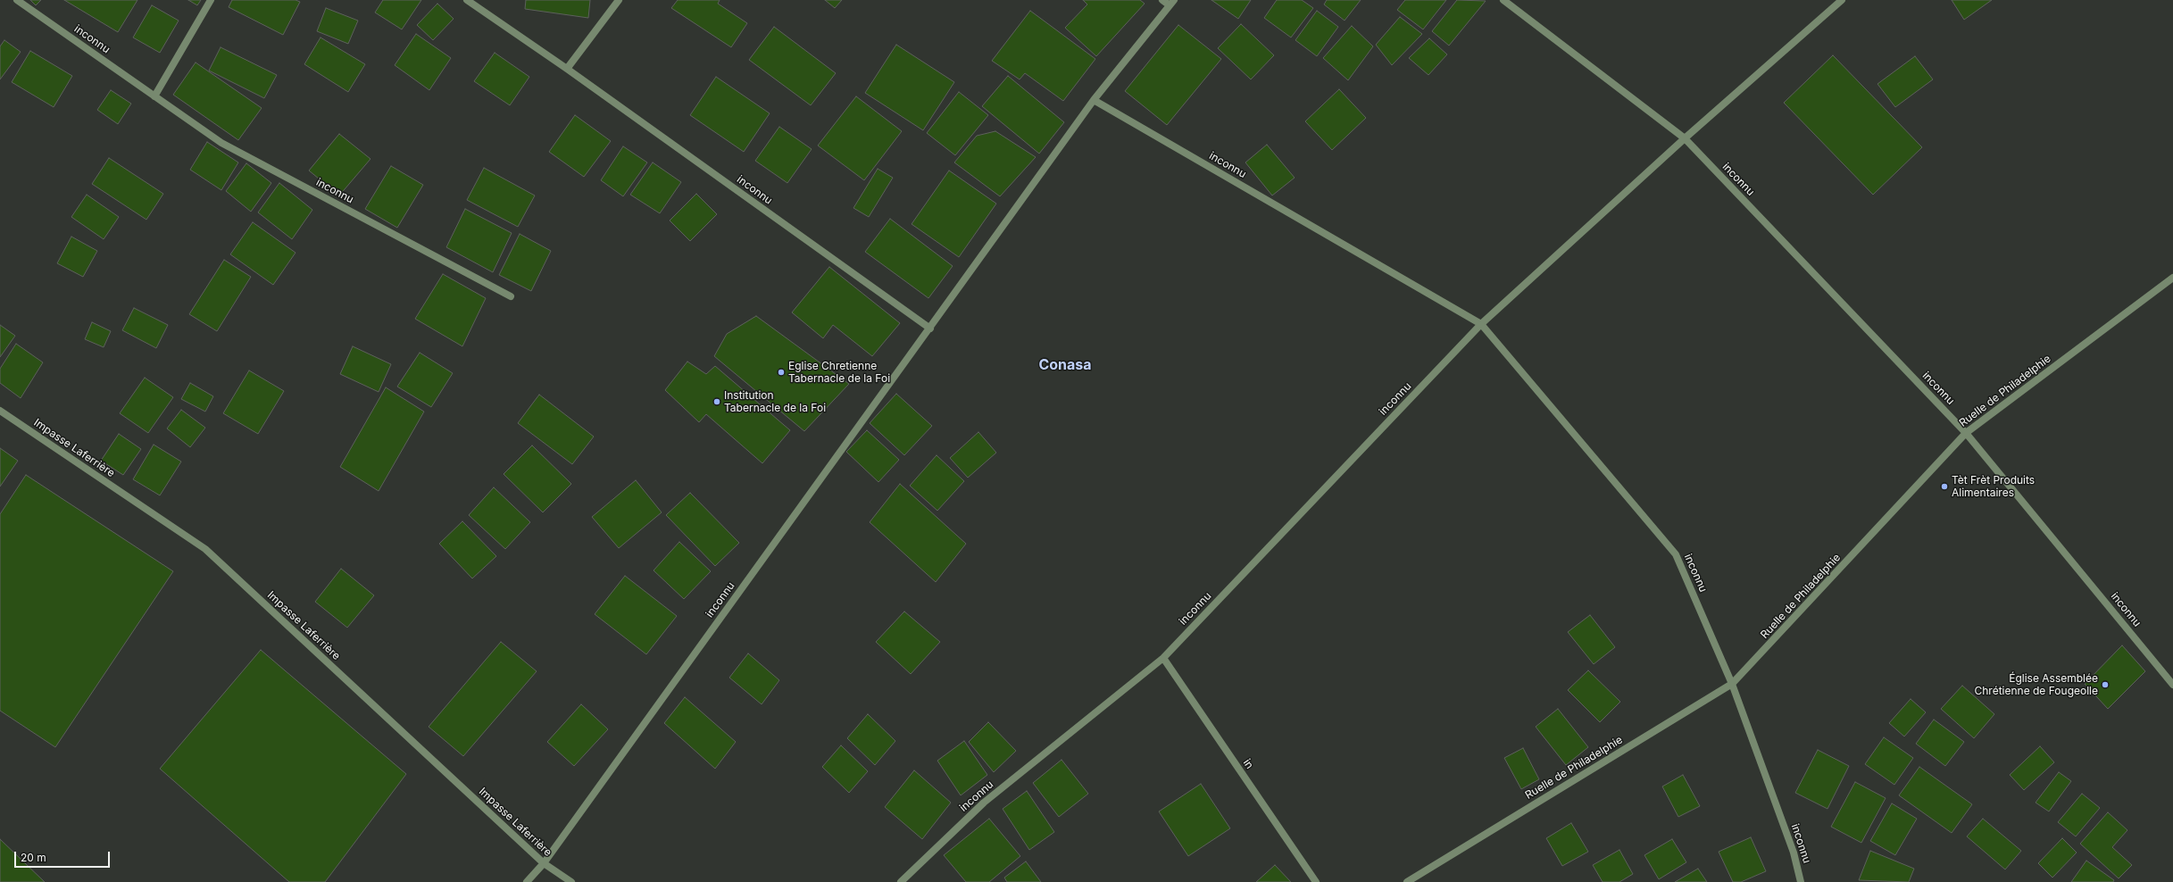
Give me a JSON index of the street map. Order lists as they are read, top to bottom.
{
  "streets": {
    "street": [
      "inconnu",
      "Ruelle de Philadelphie",
      "Impasse Laferrière",
      "in"
    ]
  },
  "crossings": [
    ["inconnu", "Ruelle de Philadelphie"],
    ["inconnu", "Impasse Laferrière"],
    ["inconnu", "in"]
  ],
  "districts": ["Conasa"],
  "places": [
    "Eglise Chretienne Tabernacle de la Foi",
    "Institution Tabernacle de la Foi",
    "Tèt Frèt Produits Alimentaires",
    "Église Assemblée Chrétienne de Fougeolle"
  ],
  "scale_bar": "20 m"
}
